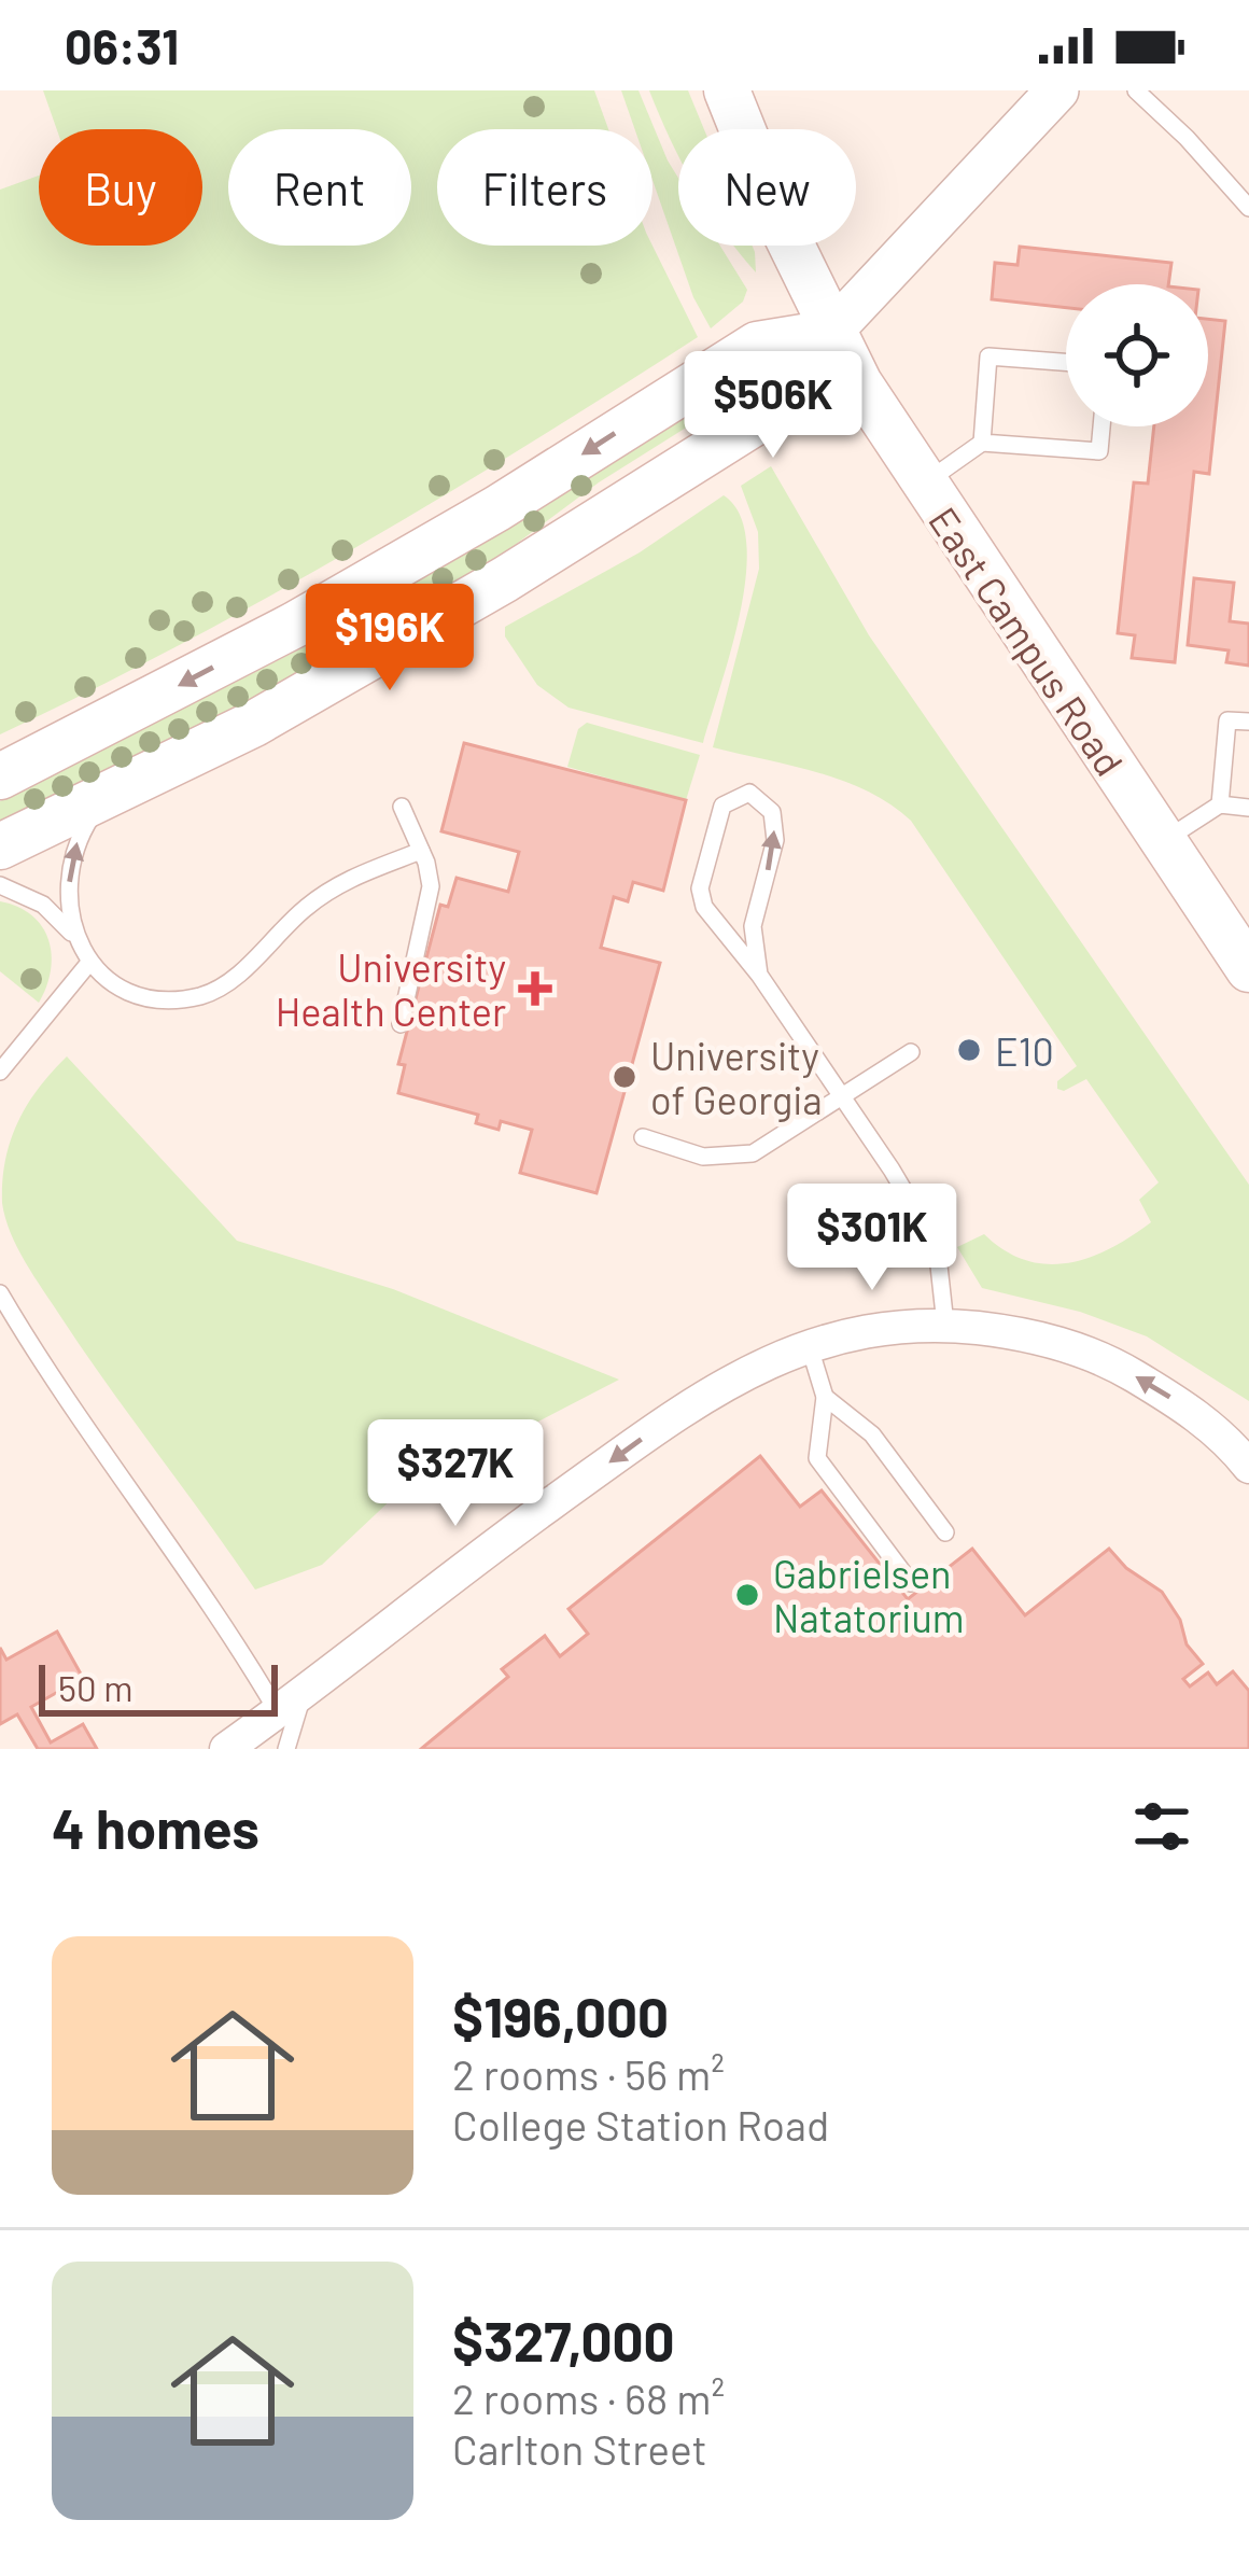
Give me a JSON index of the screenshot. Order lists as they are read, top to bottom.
{
  "streets": {
    "main road": ["East Campus Road"]
  },
  "places": {
    "health": ["University Health Center"],
    "other": ["E10", "University of Georgia", "Gabrielsen Natatorium"]
  },
  "scale_bar": "50 m",
  "page": {
    "status": "06:31",
    "chip": [
      "Buy",
      "Rent",
      "Filters",
      "New"
    ],
    "price": [
      "$506K",
      "$196K",
      "$301K",
      "$327K"
    ],
    "scale": "50 m",
    "heading": "4 homes",
    "list": [
      {
        "name": "$196,000",
        "note": "2 rooms · 56 m² · College Station Road"
      },
      {
        "name": "$327,000",
        "note": "2 rooms · 68 m² · Carlton Street"
      }
    ]
  }
}
